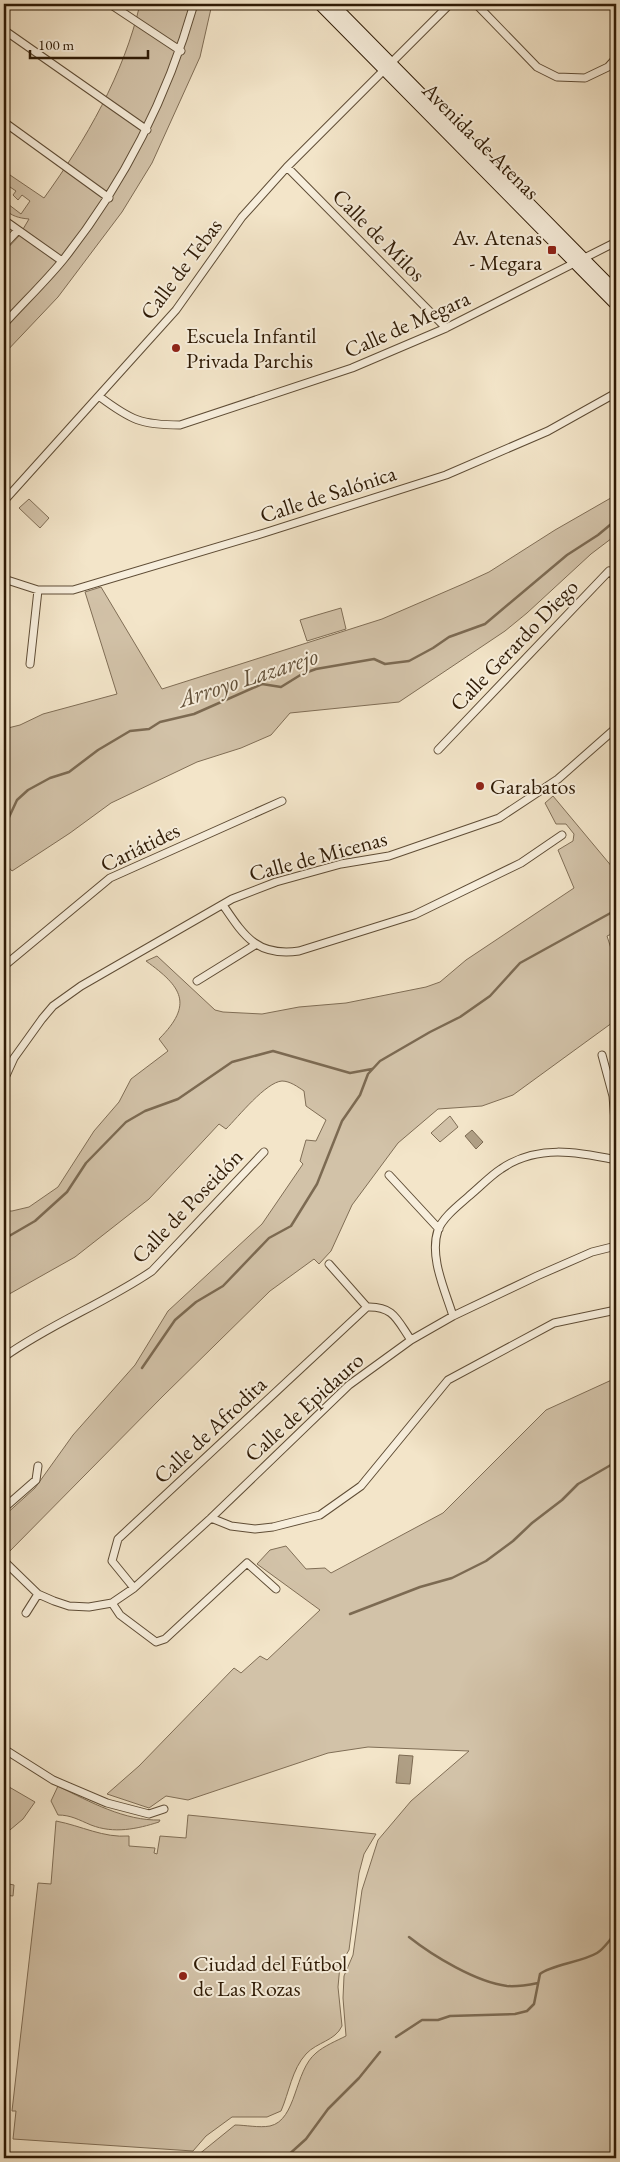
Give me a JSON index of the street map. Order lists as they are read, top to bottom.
{
  "streets": {
    "main road": ["Avenida de Atenas"],
    "street": [
      "Calle de Milos",
      "Calle de Tebas",
      "Calle de Megara",
      "Calle de Salónica",
      "Calle Gerardo Diego",
      "Cariátides",
      "Calle de Micenas",
      "Calle de Poseidón",
      "Calle de Epidauro",
      "Calle de Afrodita"
    ]
  },
  "crossings": [
    ["Avenida de Atenas", "Calle de Tebas"],
    ["Avenida de Atenas", "Calle de Megara"],
    ["Calle de Milos", "Calle de Tebas"],
    ["Calle de Milos", "Calle de Megara"],
    ["Calle de Tebas", "Calle de Megara"],
    ["Calle de Epidauro", "Calle de Afrodita"]
  ],
  "water": ["Arroyo Lazarejo"],
  "places": {
    "transit": ["Av. Atenas - Megara"],
    "other": ["Escuela Infantil Privada Parchis", "Garabatos", "Ciudad del Fútbol de Las Rozas"]
  },
  "scale_bar": "100 m"
}
